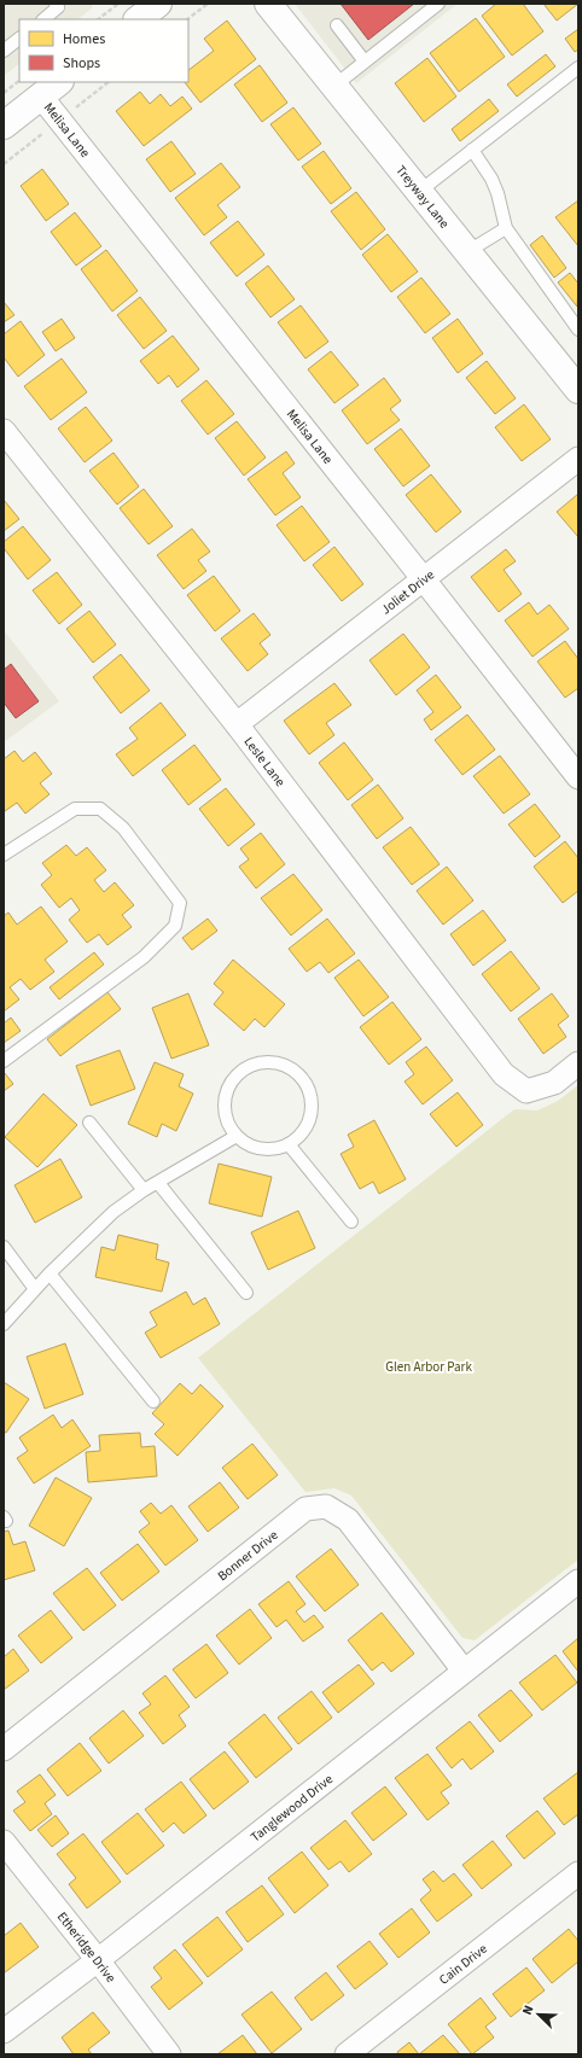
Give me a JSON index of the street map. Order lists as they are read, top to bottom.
{
  "streets": {
    "street": [
      "Melisa Lane",
      "Treyway Lane",
      "Joliet Drive",
      "Lesle Lane",
      "Bonner Drive",
      "Tanglewood Drive",
      "Etheridge Drive",
      "Cain Drive"
    ]
  },
  "crossings": [
    ["Melisa Lane", "Joliet Drive"],
    ["Joliet Drive", "Lesle Lane"],
    ["Bonner Drive", "Tanglewood Drive"],
    ["Tanglewood Drive", "Etheridge Drive"]
  ],
  "parks": ["Glen Arbor Park"],
  "legend": ["Homes", "Shops"],
  "north": "top left"
}
